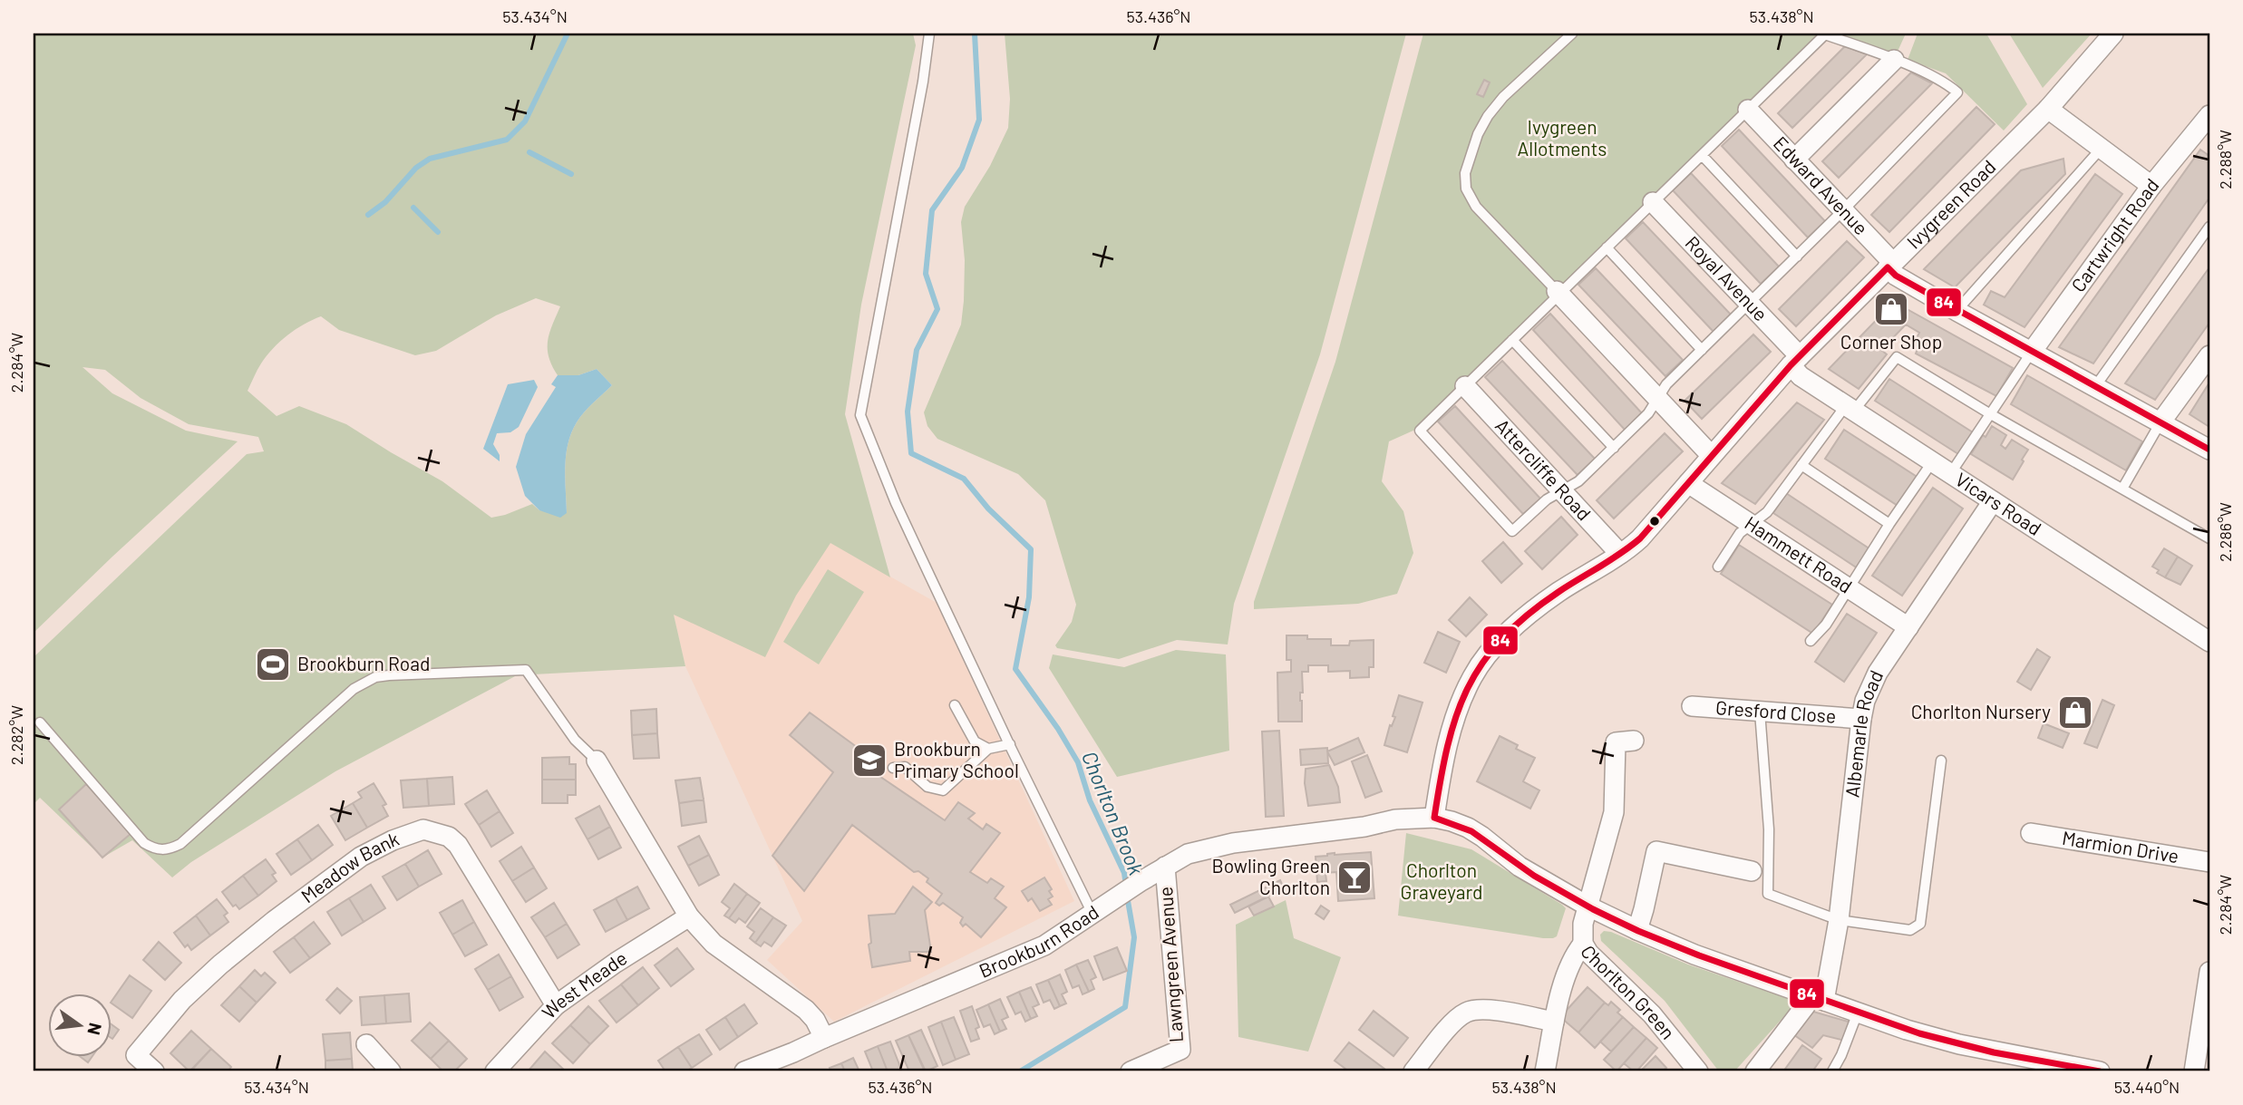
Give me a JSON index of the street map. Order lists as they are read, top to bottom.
{
  "streets": {
    "street": [
      "Edward Avenue",
      "Ivygreen Road",
      "Cartwright Road",
      "Royal Avenue",
      "Attercliffe Road",
      "Vicars Road",
      "Hammett Road",
      "Gresford Close",
      "Albemarle Road",
      "Marmion Drive",
      "Meadow Bank",
      "Brookburn Road",
      "Lawngreen Avenue",
      "West Meade",
      "Chorlton Green"
    ]
  },
  "crossings": [
    ["Edward Avenue", "Ivygreen Road"],
    ["Edward Avenue", "Cartwright Road"],
    ["Ivygreen Road", "Royal Avenue"],
    ["Ivygreen Road", "Attercliffe Road"],
    ["Ivygreen Road", "Vicars Road"],
    ["Ivygreen Road", "Hammett Road"],
    ["Ivygreen Road", "Brookburn Road"],
    ["Royal Avenue", "Vicars Road"],
    ["Vicars Road", "Albemarle Road"],
    ["Hammett Road", "Albemarle Road"],
    ["Gresford Close", "Albemarle Road"],
    ["Albemarle Road", "Brookburn Road"],
    ["Meadow Bank", "West Meade"],
    ["Brookburn Road", "Lawngreen Avenue"],
    ["Brookburn Road", "Chorlton Green"]
  ],
  "water": ["Chorlton Brook"],
  "parks": ["Ivygreen Allotments", "Chorlton Graveyard"],
  "places": {
    "shop": ["Corner Shop", "Chorlton Nursery"],
    "sports": ["Brookburn Road"],
    "school or university": ["Brookburn Primary School"],
    "bar": ["Bowling Green Chorlton"]
  },
  "lines": ["transit line 84"],
  "north": "right",
  "coordinates": [
    "53.434°N",
    "53.436°N",
    "53.438°N",
    "2.288°W",
    "2.284°W",
    "2.286°W",
    "2.282°W",
    "53.440°N"
  ]
}
